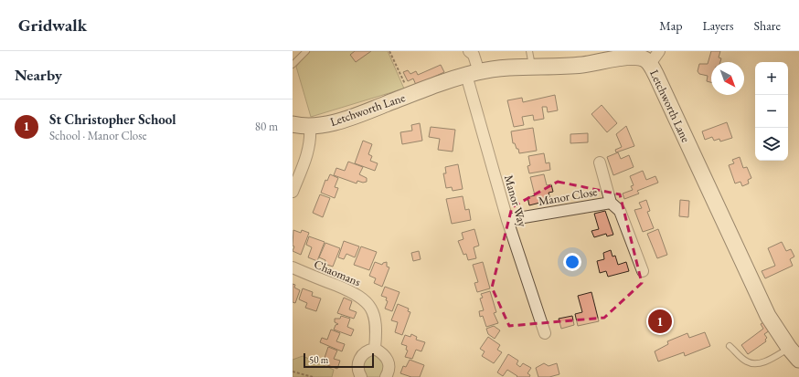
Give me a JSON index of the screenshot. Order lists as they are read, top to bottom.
{
  "streets": {
    "street": [
      "Letchworth Lane",
      "Manor Close",
      "Manor Way",
      "Chaomans"
    ]
  },
  "crossings": [
    ["Letchworth Lane", "Manor Way"],
    ["Manor Close", "Manor Way"]
  ],
  "scale_bar": "50 m",
  "north": "bottom right",
  "page": {
    "header": "Gridwalk",
    "nav": ["Map", "Layers", "Share"],
    "heading": "Nearby",
    "map_buttons": ["+", "−"],
    "list": [
      {
        "mark": "1",
        "name": "St Christopher School",
        "note": "School · Manor Close",
        "value": "80 m"
      }
    ],
    "pins": "1",
    "scale": "50 m"
  }
}
